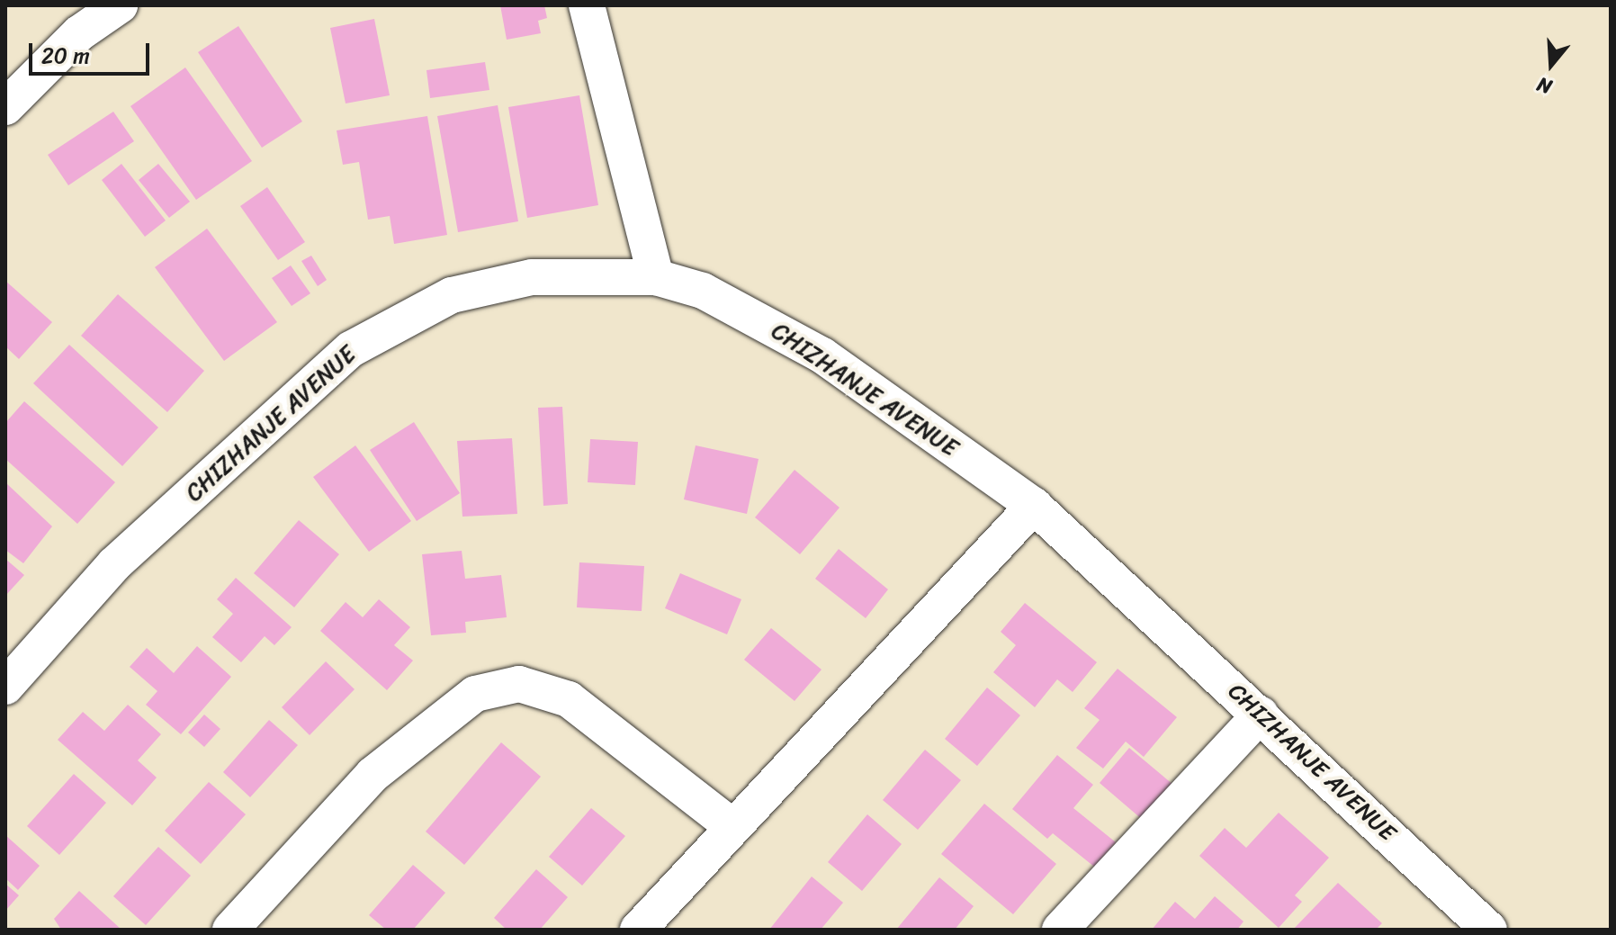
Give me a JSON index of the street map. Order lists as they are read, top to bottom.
{
  "streets": {
    "street": ["CHIZHANJE AVENUE"]
  },
  "scale_bar": "20 m",
  "north": "bottom"
}
